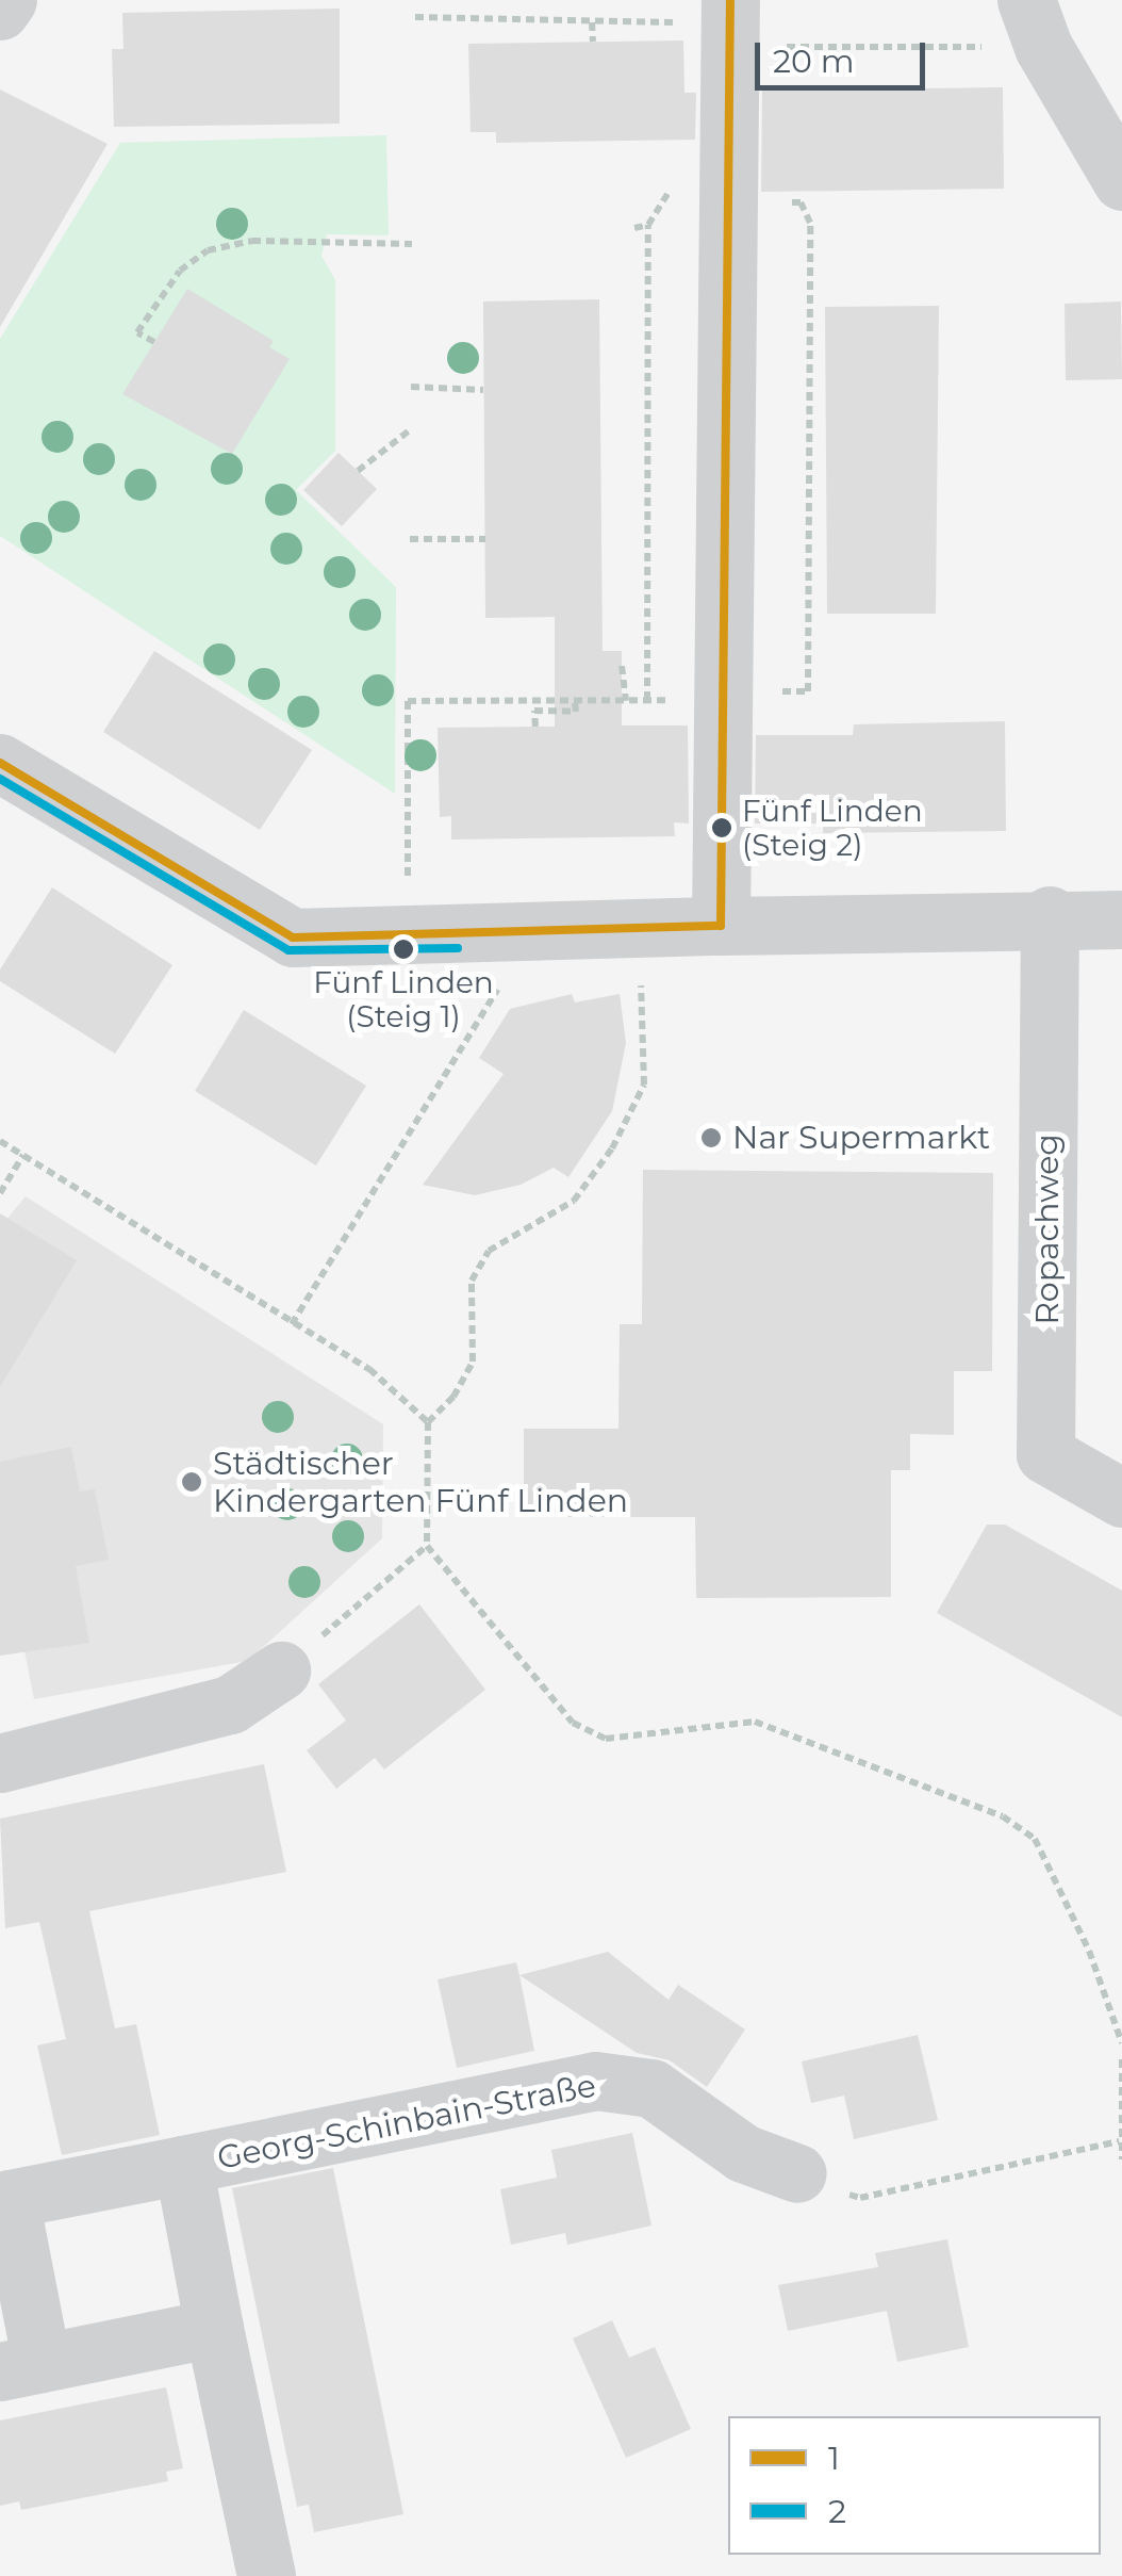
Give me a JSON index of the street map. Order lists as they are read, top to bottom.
{
  "streets": {
    "street": ["Ropachweg", "Georg-Schinbain-Straße"]
  },
  "places": [
    "Fünf Linden (Steig 2)",
    "Fünf Linden (Steig 1)",
    "Nar Supermarkt",
    "Städtischer Kindergarten Fünf Linden"
  ],
  "lines": ["transit line 1", "transit line 2"],
  "legend": ["1", "2"],
  "scale_bar": "20 m"
}
